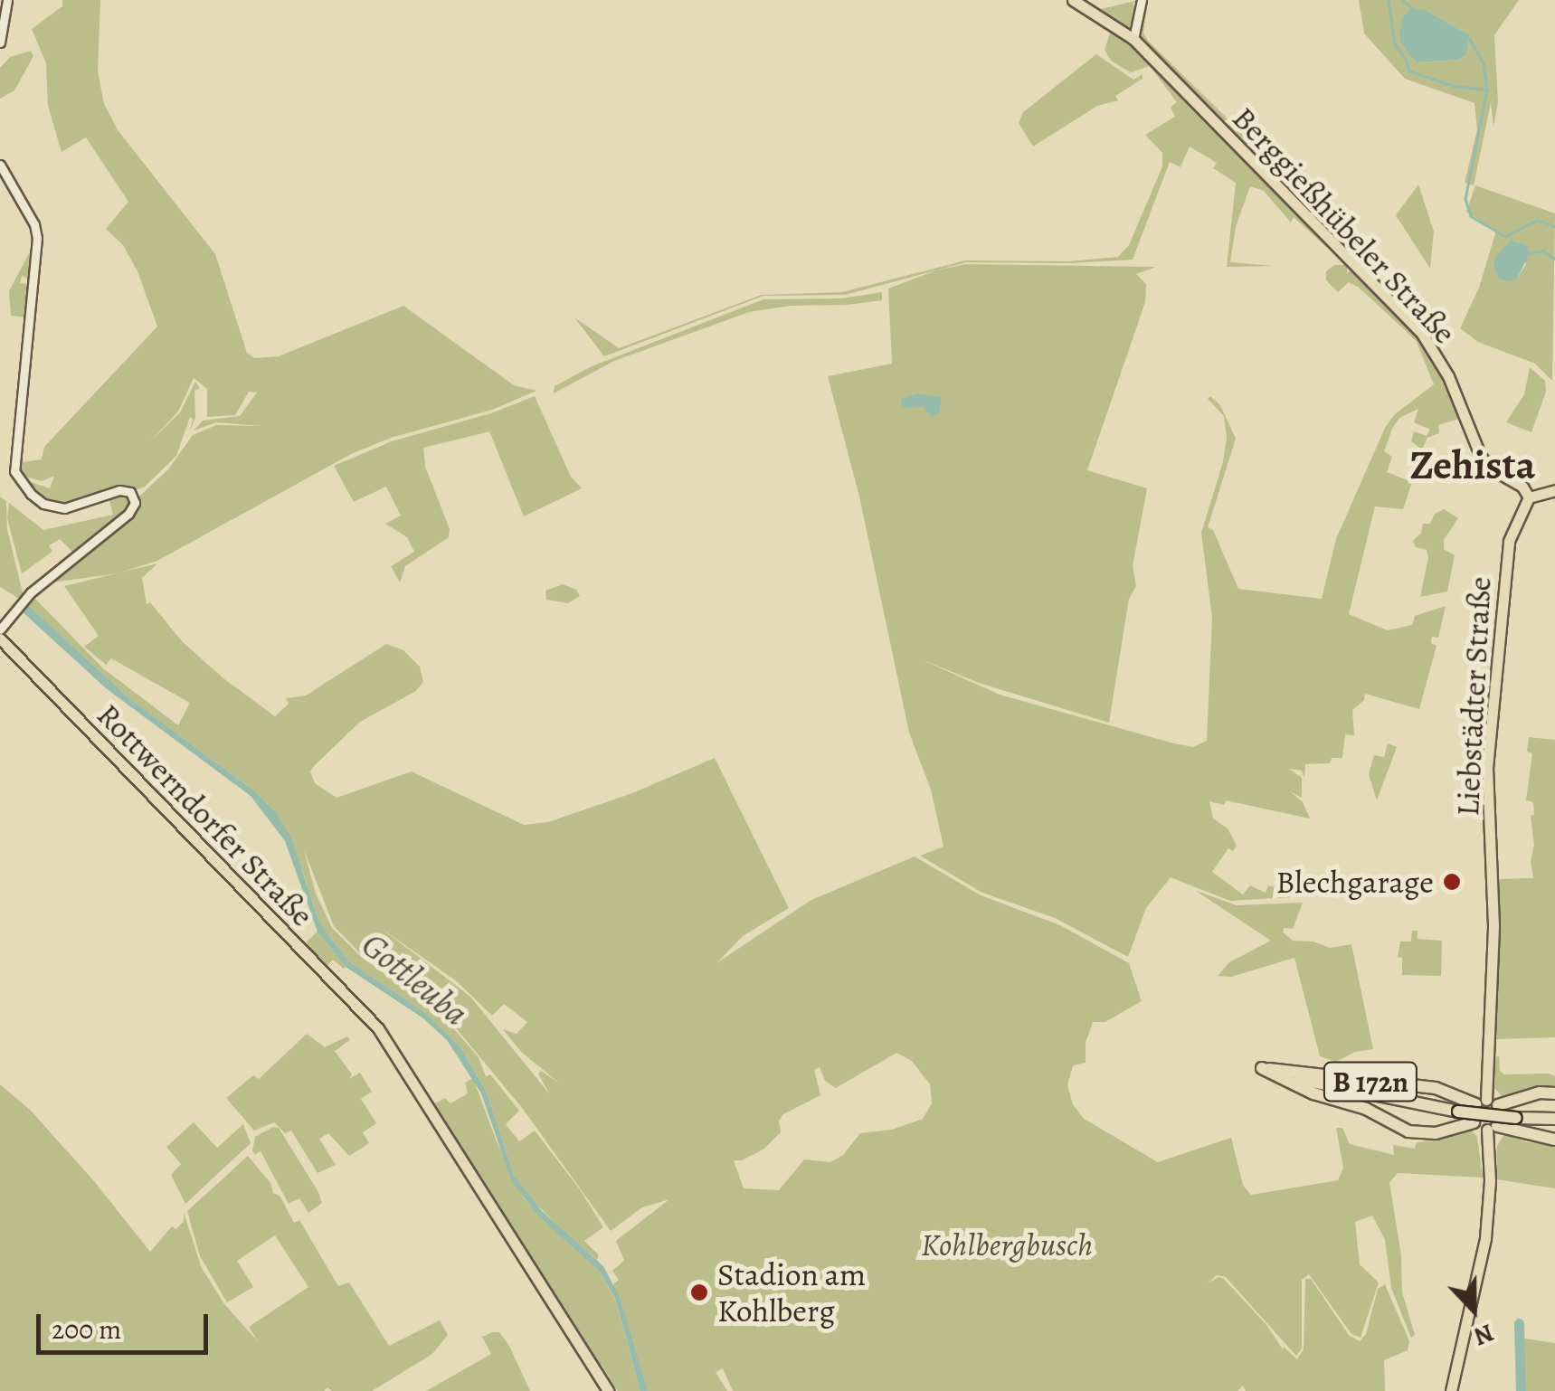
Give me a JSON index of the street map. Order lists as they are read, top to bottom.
{
  "streets": {
    "highway": ["B 172n"],
    "main road": ["Berggießhübeler Straße", "Liebstädter Straße", "Rottwerndorfer Straße"]
  },
  "crossings": [
    ["Berggießhübeler Straße", "Liebstädter Straße"],
    ["Liebstädter Straße", "B 172n"]
  ],
  "districts": ["Zehista"],
  "water": ["Gottleuba"],
  "parks": ["Kohlbergbusch"],
  "places": ["Blechgarage", "Stadion am Kohlberg"],
  "scale_bar": "200 m",
  "north": "bottom"
}
